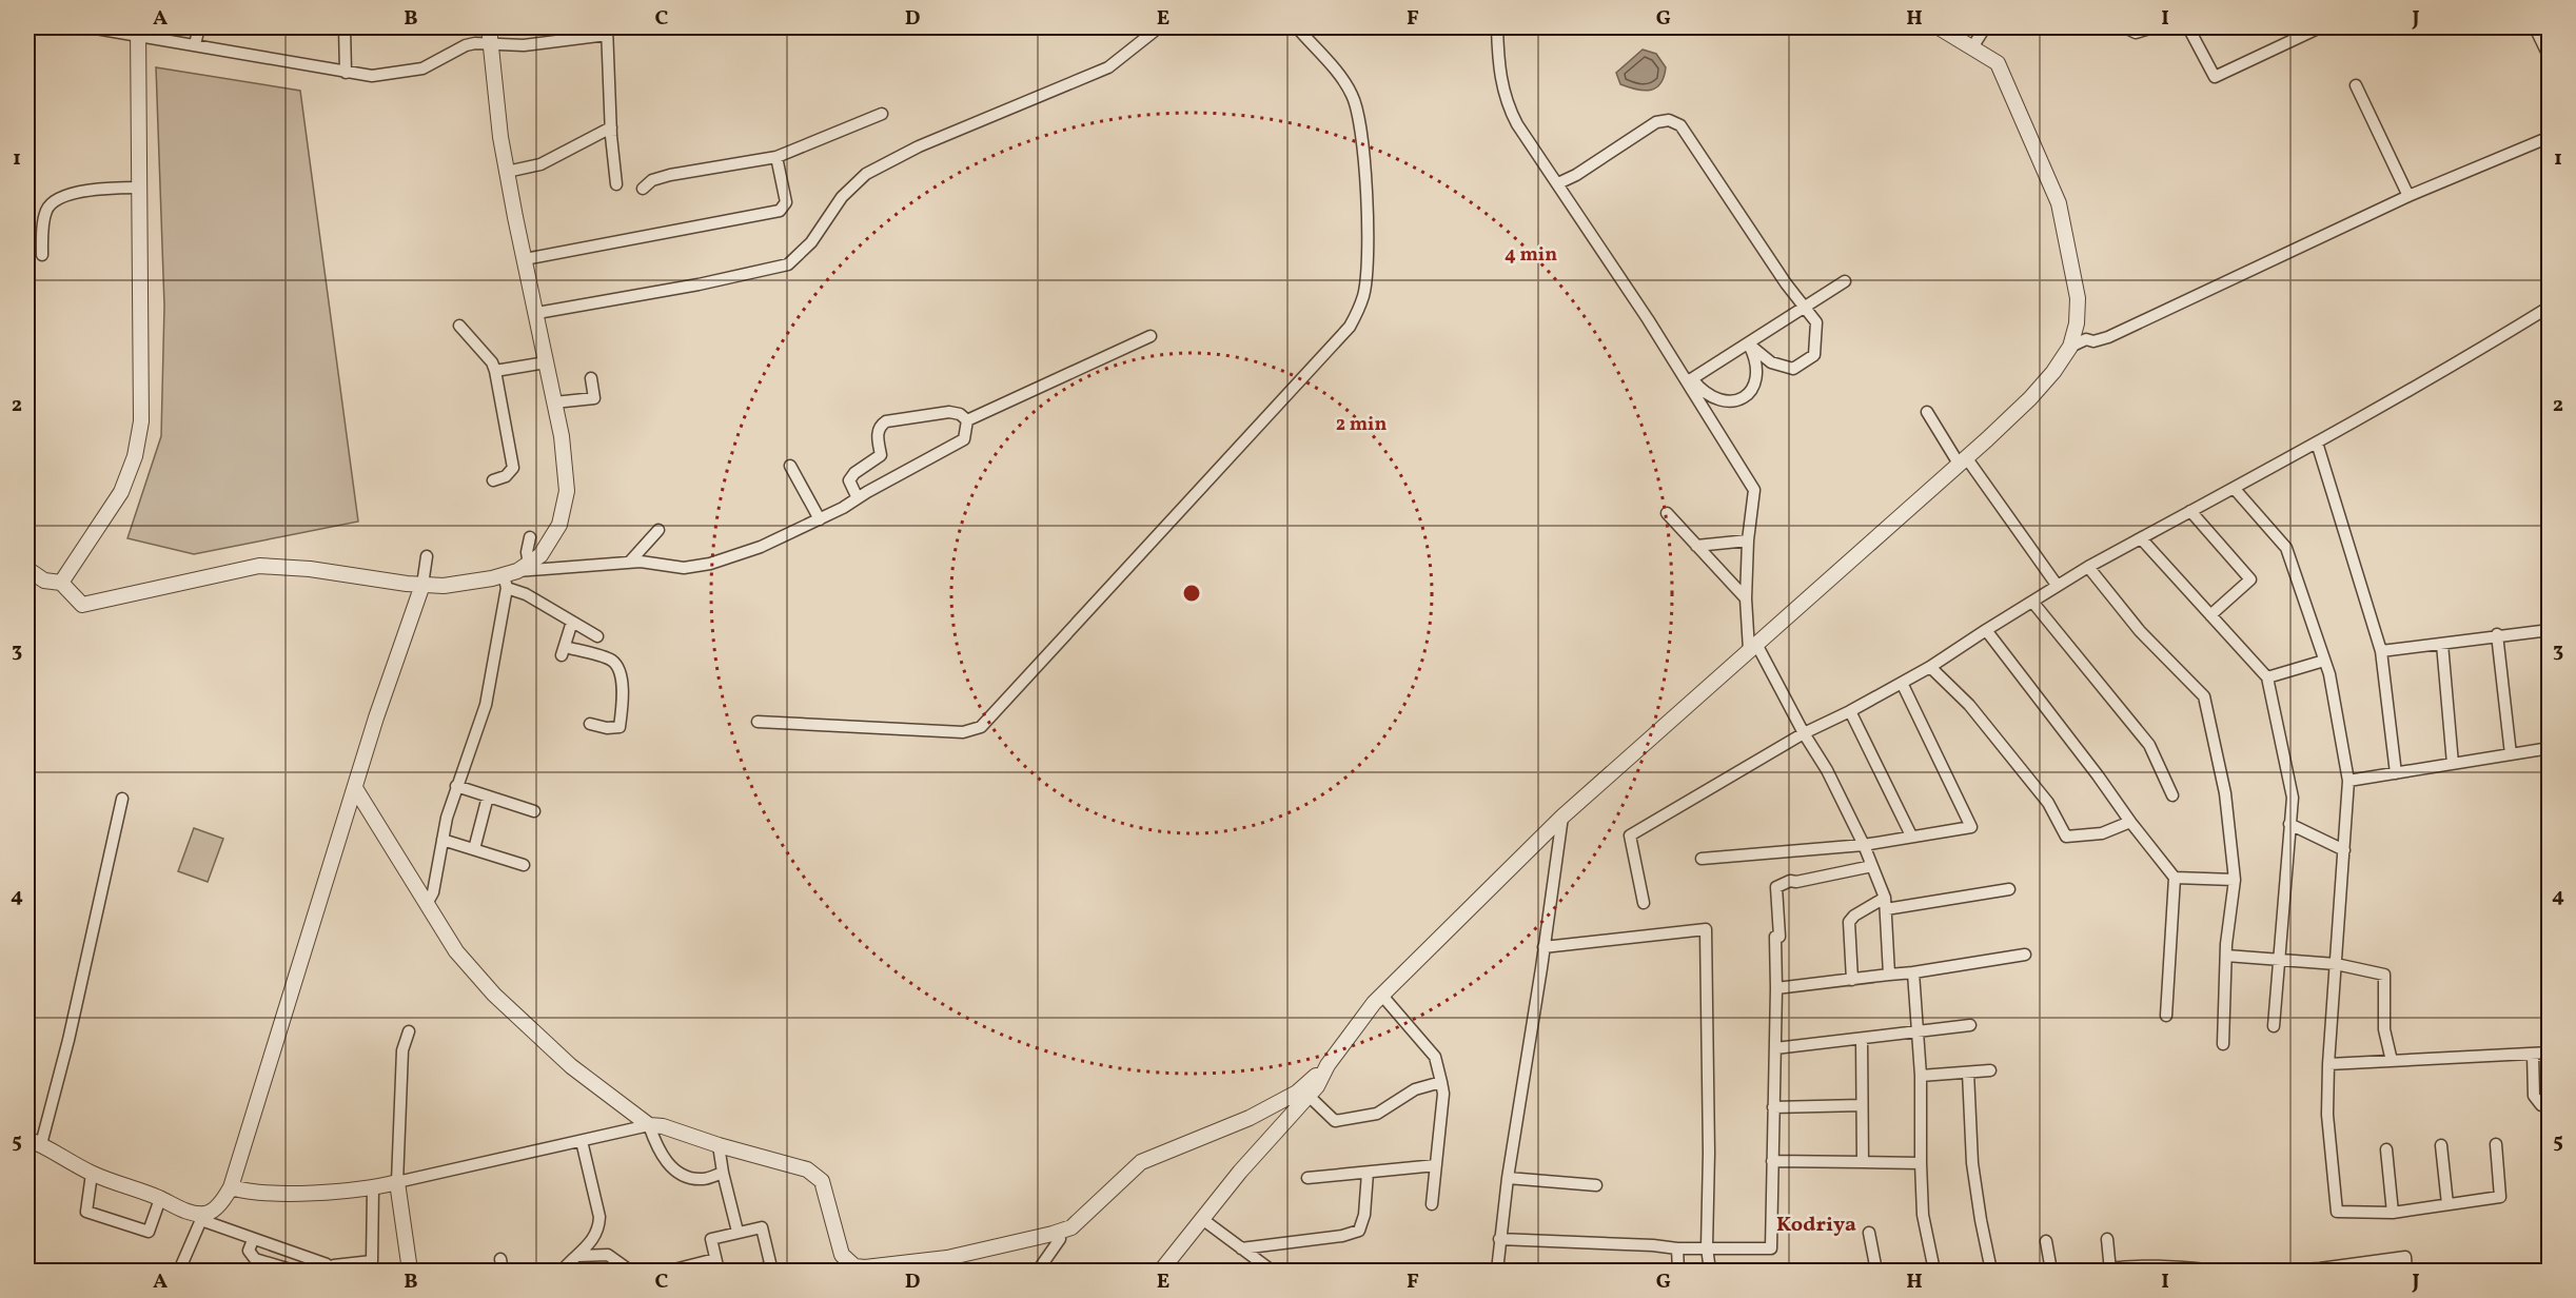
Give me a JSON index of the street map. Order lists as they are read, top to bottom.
{
  "districts": ["Kodriya"],
  "grid": {
    "columns": [
      "A",
      "B",
      "C",
      "D",
      "E",
      "F",
      "G",
      "H",
      "I",
      "J"
    ],
    "rows": [
      "1",
      "2",
      "3",
      "4",
      "5"
    ]
  },
  "rings": ["4 min", "2 min"]
}
